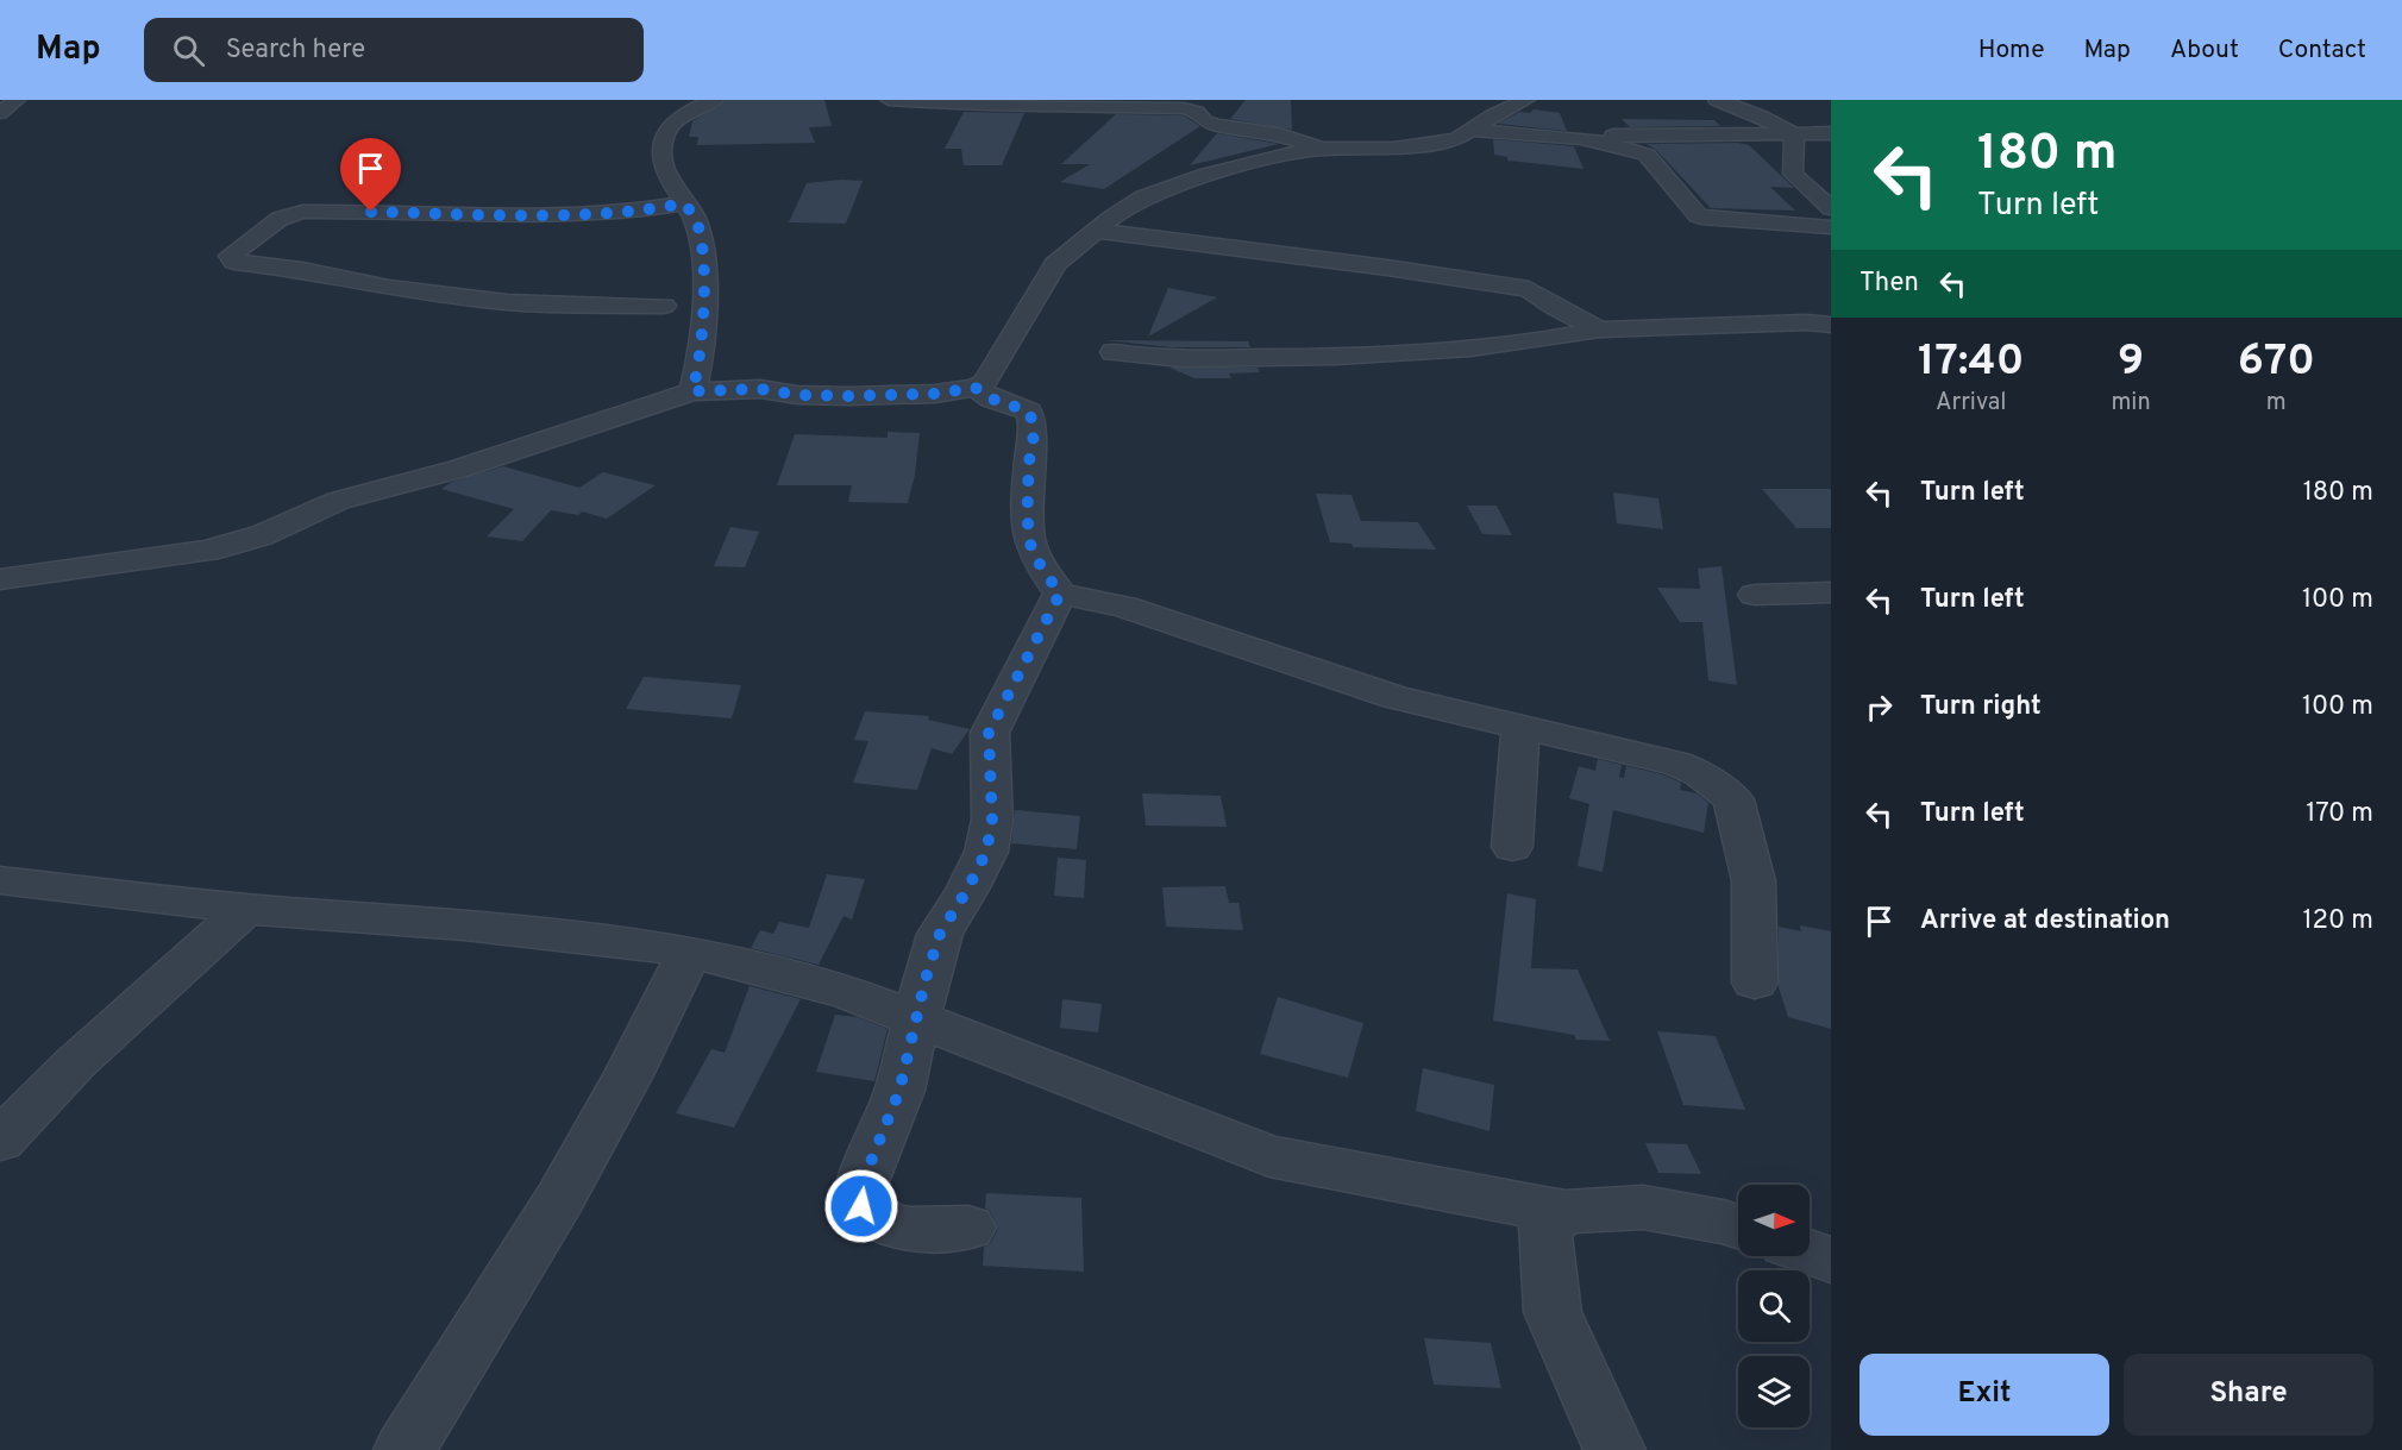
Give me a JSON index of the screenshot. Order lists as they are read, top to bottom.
{
  "north": "right",
  "page": {
    "header": "Map",
    "search": "Search here",
    "nav": [
      "Home",
      "Map",
      "About",
      "Contact"
    ],
    "turn": ["180 m", "Turn left"],
    "then": "Then",
    "eta": [
      "17:40",
      "Arrival",
      "9",
      "min",
      "670",
      "m"
    ],
    "list": [
      {
        "name": "Turn left",
        "value": "180 m"
      },
      {
        "name": "Turn left",
        "value": "100 m"
      },
      {
        "name": "Turn right",
        "value": "100 m"
      },
      {
        "name": "Turn left",
        "value": "170 m"
      },
      {
        "name": "Arrive at destination",
        "value": "120 m"
      }
    ],
    "buttons": ["Exit", "Share"]
  }
}
